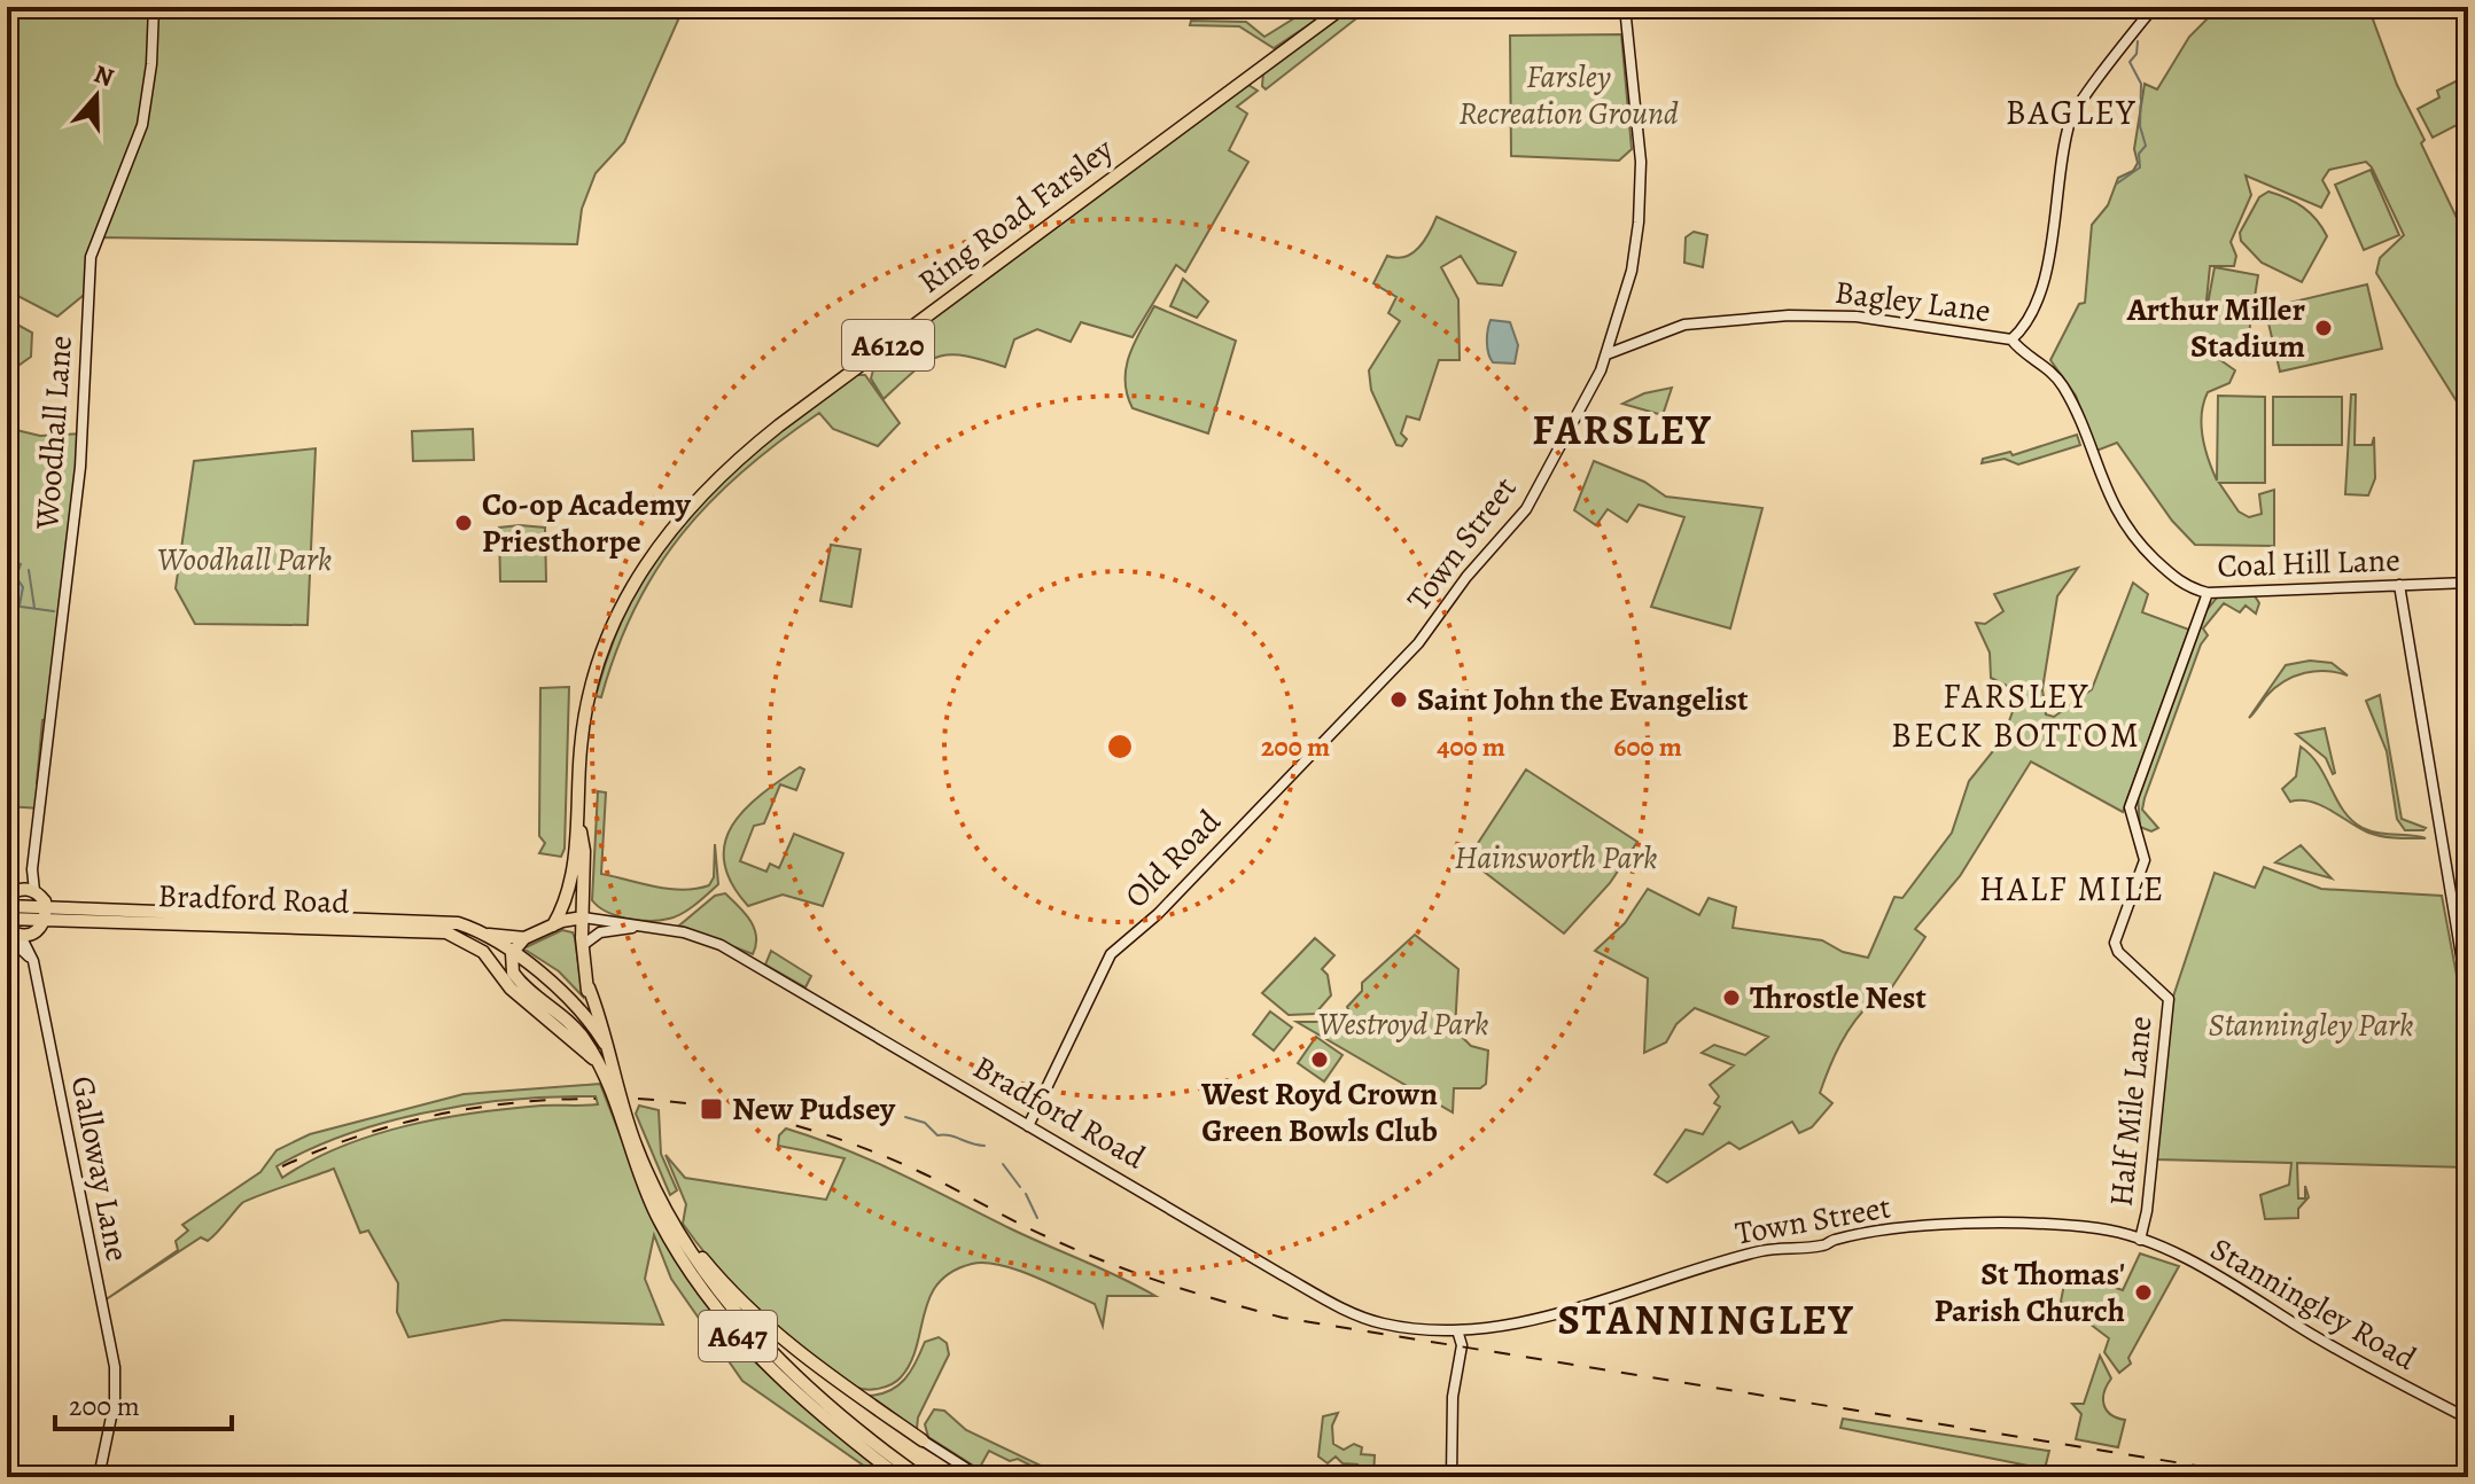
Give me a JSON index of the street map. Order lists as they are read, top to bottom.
{
  "streets": {
    "highway": [
      "Ring Road Farsley",
      "A6120",
      "Bradford Road",
      "A647"
    ],
    "main road": [
      "Bagley Lane",
      "Woodhall Lane",
      "Town Street",
      "Coal Hill Lane",
      "Old Road",
      "Half Mile Lane",
      "Galloway Lane",
      "Stanningley Road"
    ]
  },
  "crossings": [
    ["Ring Road Farsley", "A6120"],
    ["Bagley Lane", "Town Street"],
    ["Bagley Lane", "Coal Hill Lane"],
    ["A6120", "Bradford Road"],
    ["Town Street", "Old Road"],
    ["Town Street", "Bradford Road"],
    ["Town Street", "Half Mile Lane"],
    ["Town Street", "Stanningley Road"],
    ["Coal Hill Lane", "Half Mile Lane"],
    ["Old Road", "Bradford Road"],
    ["Bradford Road", "Galloway Lane"],
    ["Bradford Road", "A647"]
  ],
  "districts": [
    "BAGLEY",
    "FARSLEY",
    "FARSLEY BECK BOTTOM",
    "HALF MILE",
    "STANNINGLEY"
  ],
  "parks": [
    "Farsley Recreation Ground",
    "Woodhall Park",
    "Hainsworth Park",
    "Westroyd Park",
    "Stanningley Park"
  ],
  "places": {
    "other": [
      "Arthur Miller Stadium",
      "Co-op Academy Priesthorpe",
      "Saint John the Evangelist",
      "Throstle Nest",
      "West Royd Crown Green Bowls Club",
      "St Thomas' Parish Church"
    ],
    "transit": ["New Pudsey"]
  },
  "scale_bar": "200 m",
  "north": "top",
  "rings": ["200 m", "400 m", "600 m"]
}
